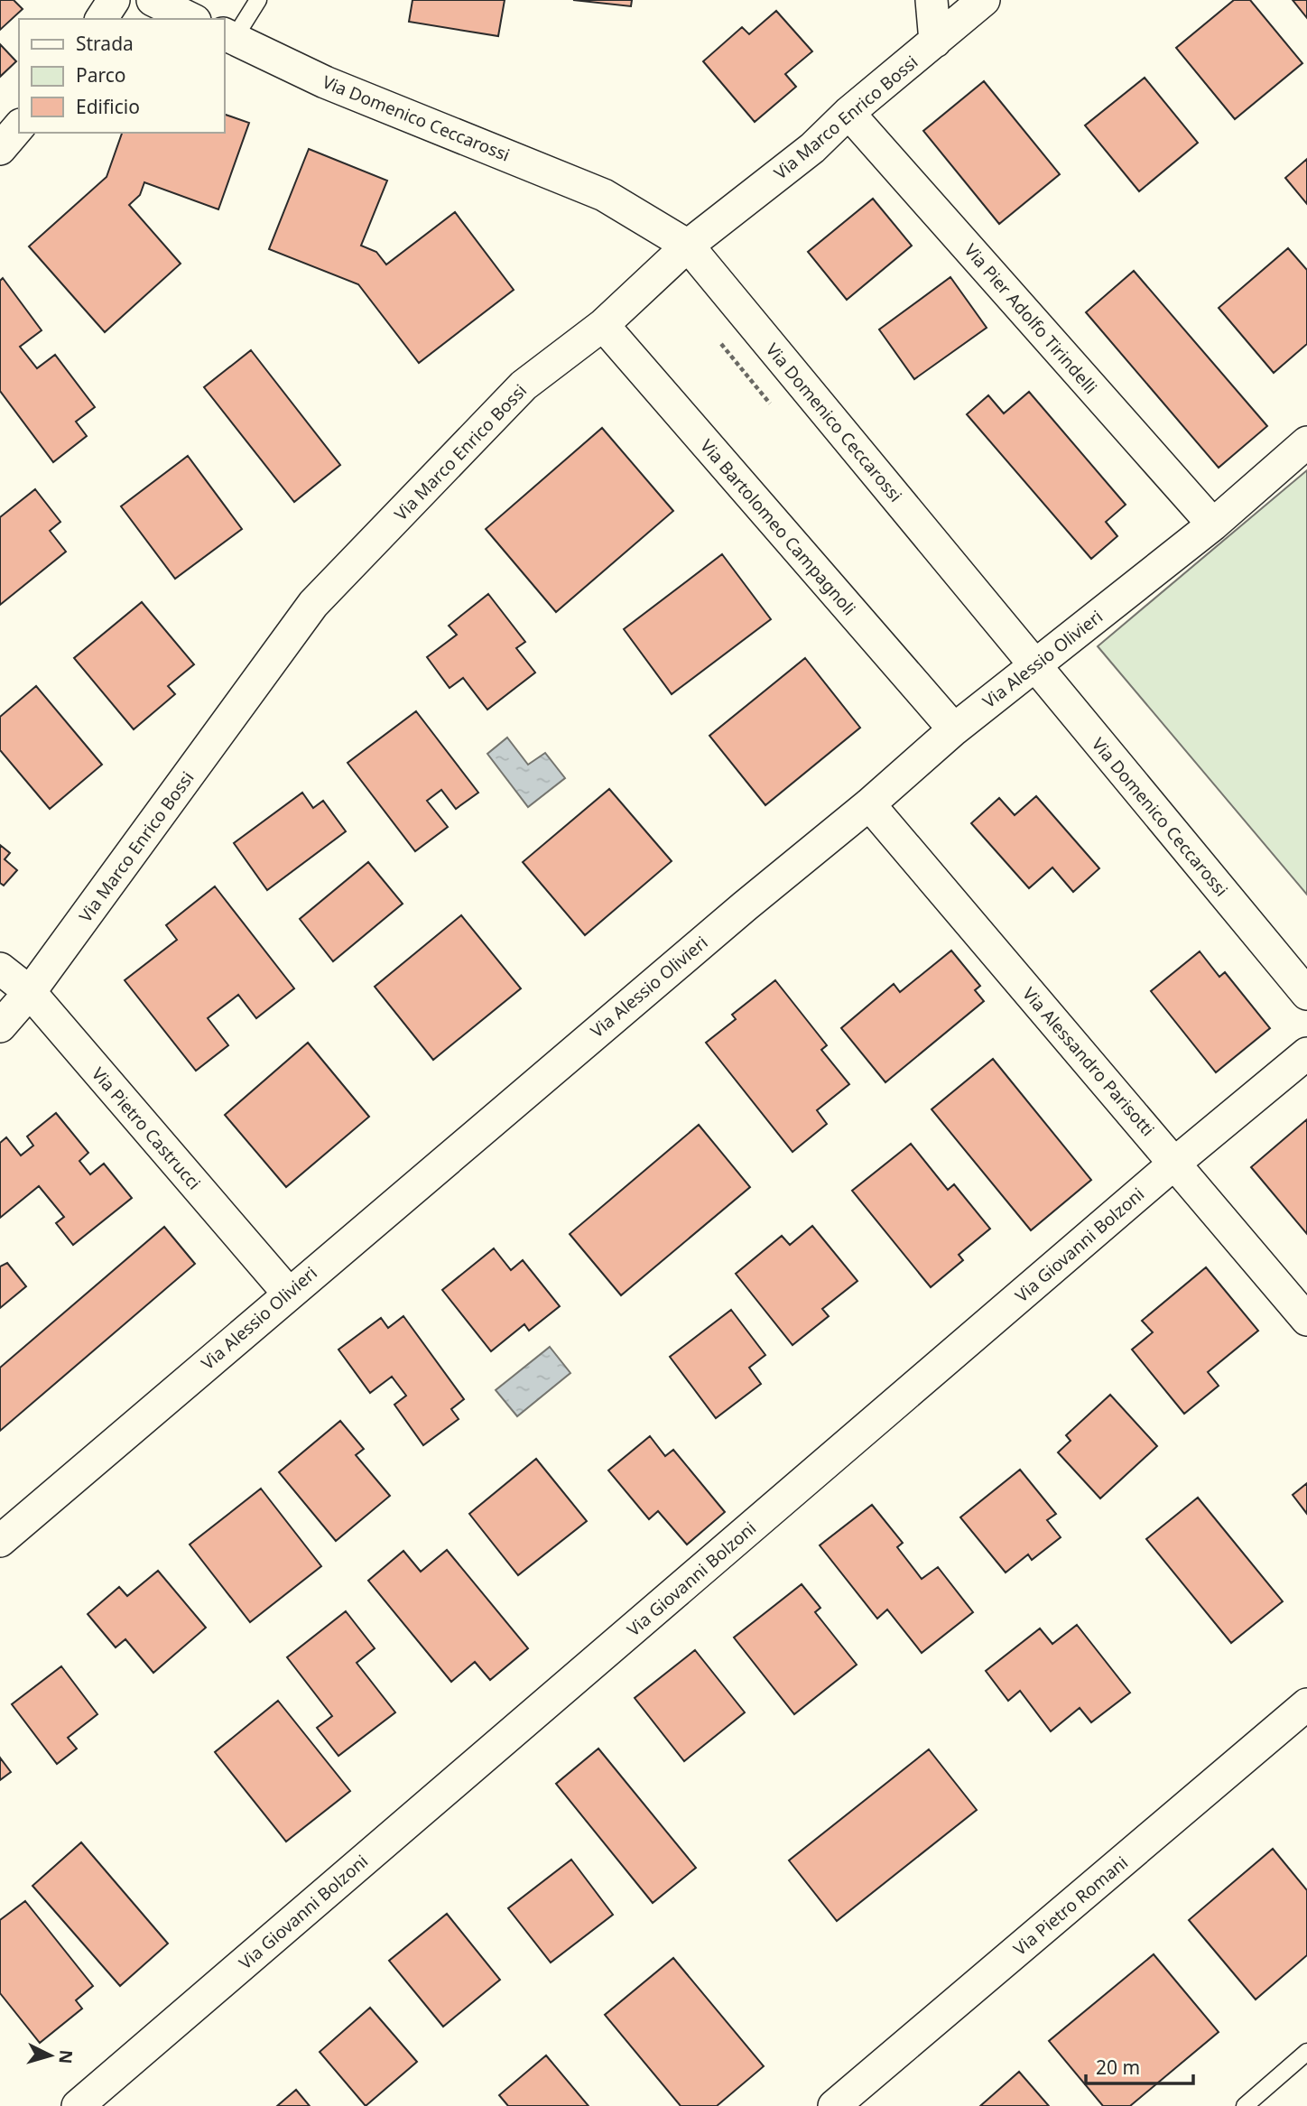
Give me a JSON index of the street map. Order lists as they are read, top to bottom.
{
  "streets": {
    "street": [
      "Via Marco Enrico Bossi",
      "Via Domenico Ceccarossi",
      "Via Pier Adolfo Tirindelli",
      "Via Bartolomeo Campagnoli",
      "Via Alessio Olivieri",
      "Via Alessandro Parisotti",
      "Via Pietro Castrucci",
      "Via Giovanni Bolzoni",
      "Via Pietro Romani"
    ]
  },
  "crossings": [
    ["Via Marco Enrico Bossi", "Via Domenico Ceccarossi"],
    ["Via Marco Enrico Bossi", "Via Pier Adolfo Tirindelli"],
    ["Via Marco Enrico Bossi", "Via Bartolomeo Campagnoli"],
    ["Via Marco Enrico Bossi", "Via Pietro Castrucci"],
    ["Via Domenico Ceccarossi", "Via Alessio Olivieri"],
    ["Via Pier Adolfo Tirindelli", "Via Alessio Olivieri"],
    ["Via Bartolomeo Campagnoli", "Via Alessio Olivieri"],
    ["Via Alessio Olivieri", "Via Alessandro Parisotti"],
    ["Via Alessio Olivieri", "Via Pietro Castrucci"],
    ["Via Alessandro Parisotti", "Via Giovanni Bolzoni"]
  ],
  "legend": ["Strada", "Parco", "Edificio"],
  "scale_bar": "20 m",
  "north": "right"
}
